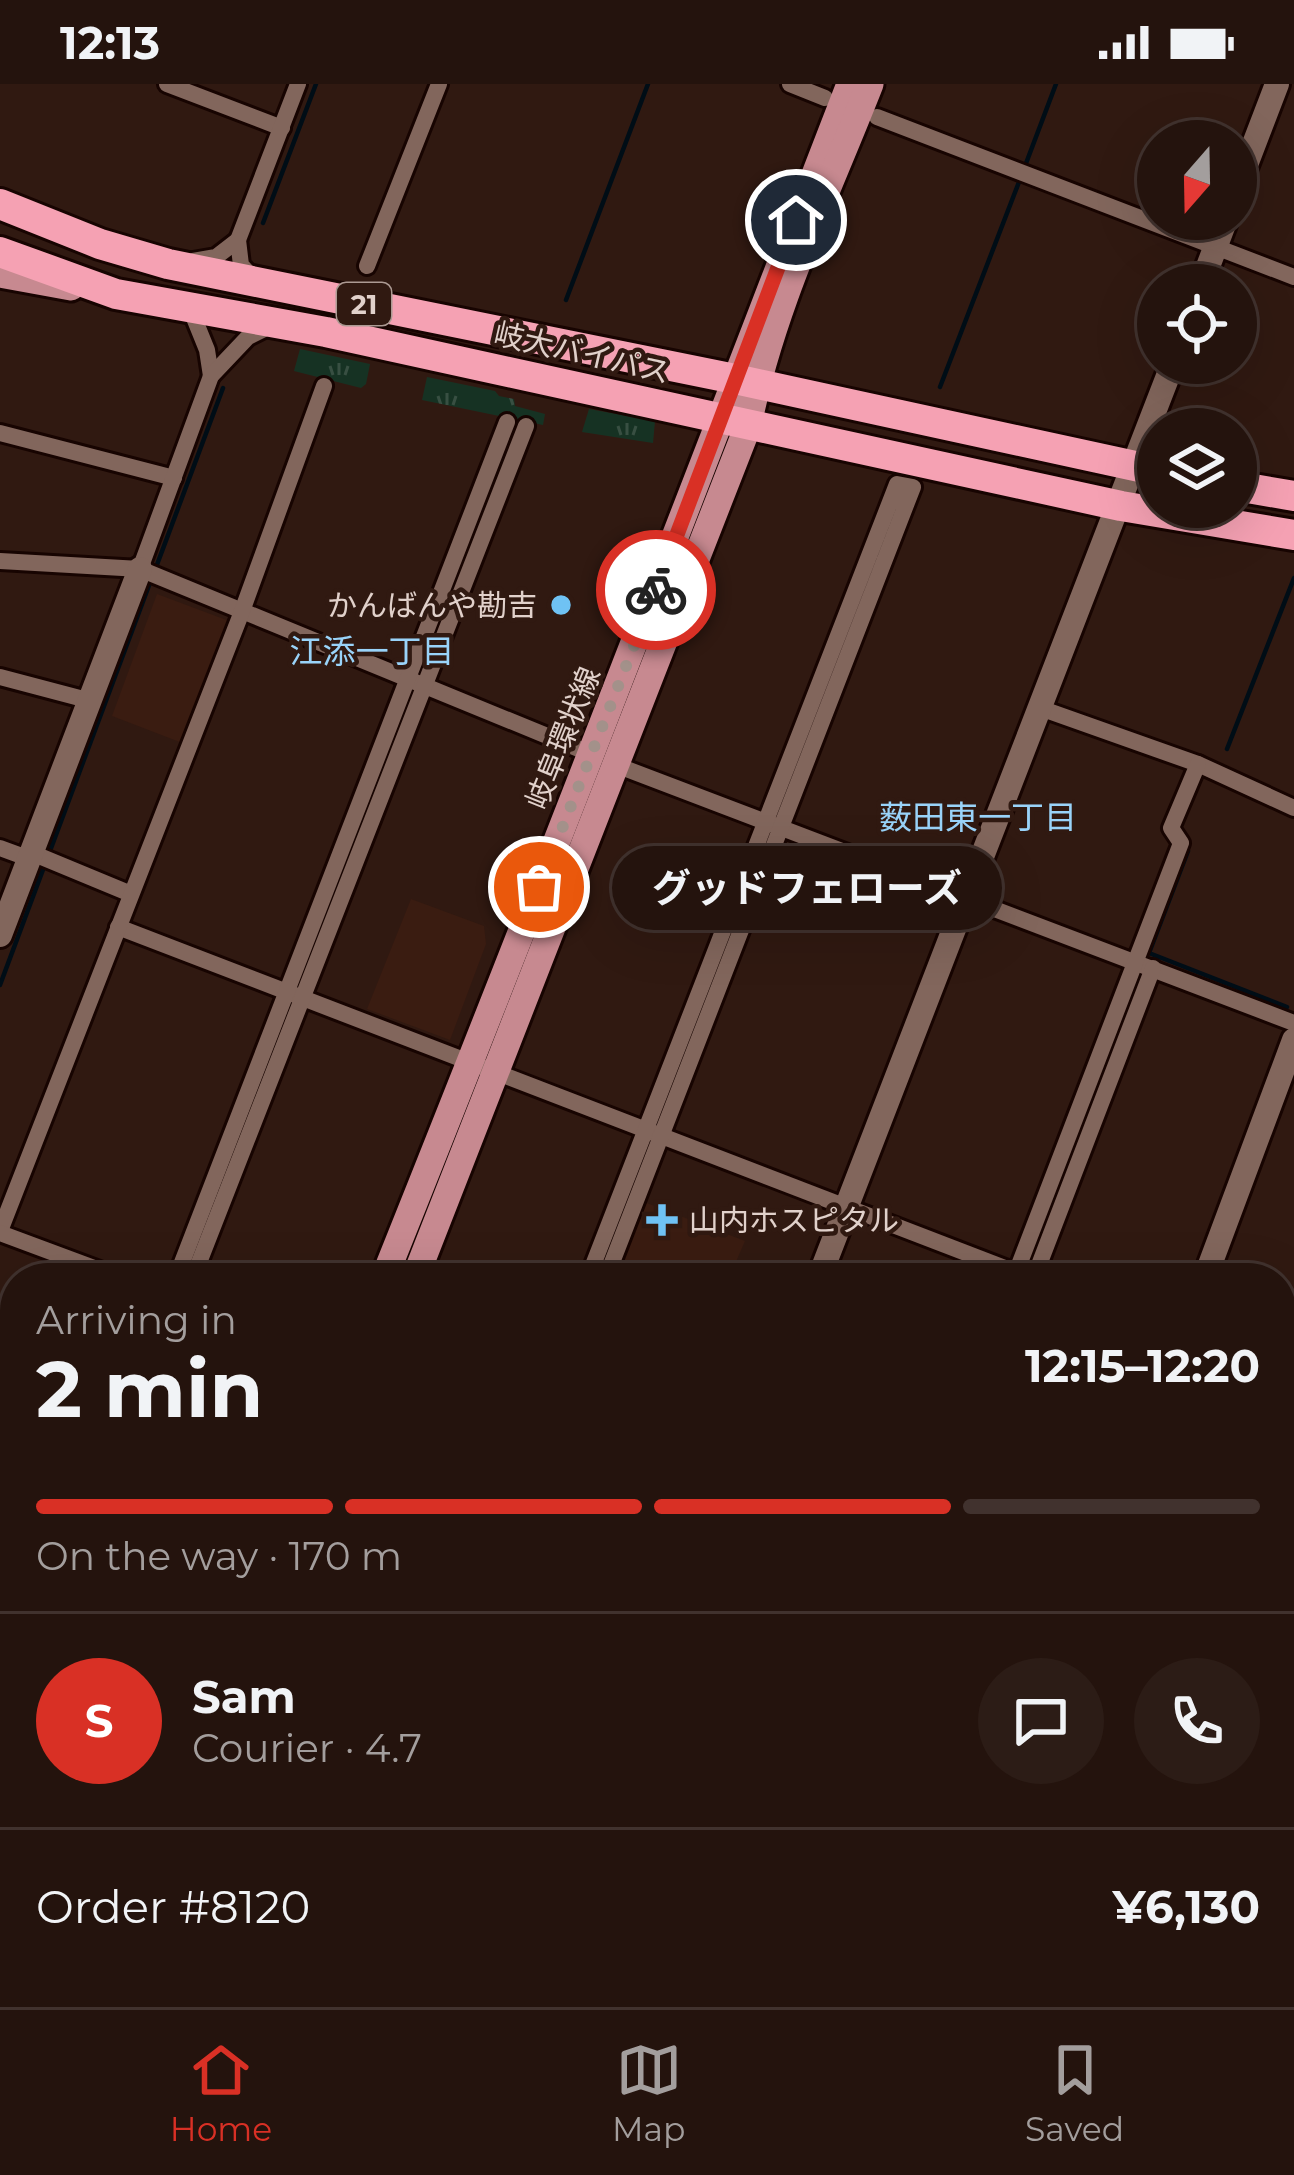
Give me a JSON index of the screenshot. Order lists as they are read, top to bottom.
{
  "streets": {
    "highway": ["21", "岐大バイパス"],
    "main road": ["岐阜環状線"]
  },
  "crossings": [
    ["岐大バイパス", "岐阜環状線"]
  ],
  "districts": ["江添一丁目", "薮田東一丁目"],
  "places": {
    "other": ["かんばんや勘吉", "グッドフェローズ"],
    "health": ["山内ホスピタル"]
  },
  "north": "bottom",
  "page": {
    "status": "12:13",
    "bubble": "グッドフェローズ",
    "heading": ["2 min", "Arriving in", "12:15–12:20"],
    "panel": [
      "Sam",
      "Courier · 4.7",
      "Order #8120",
      "¥6,130"
    ],
    "bar": "On the way · 170 m",
    "round": "S",
    "tabs": ["Home", "Map", "Saved"]
  }
}
